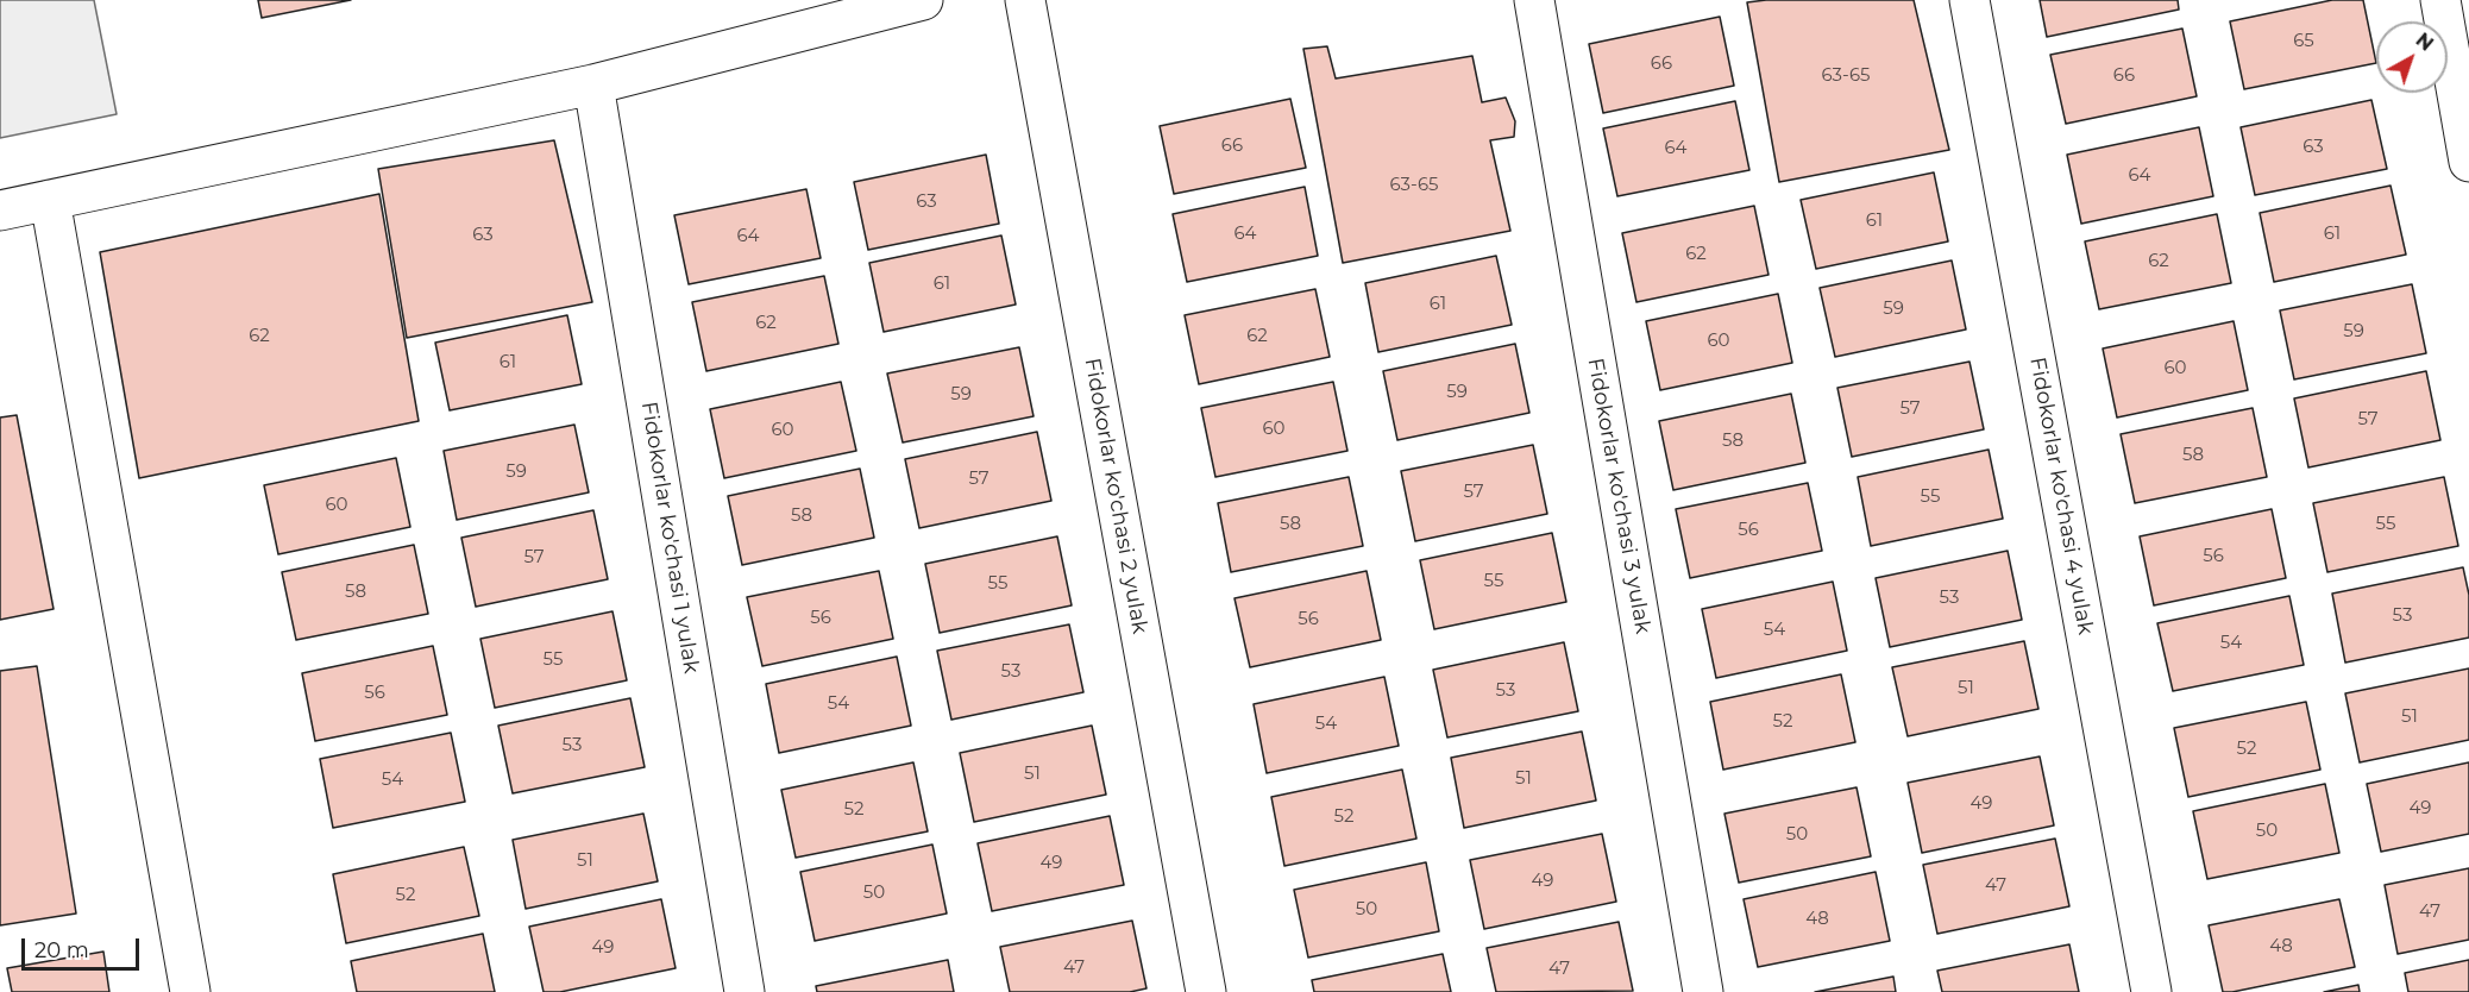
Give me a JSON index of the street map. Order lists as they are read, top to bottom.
{
  "streets": {
    "street": [
      "Fidokorlar ko'chasi 2 yulak",
      "Fidokorlar ko'chasi 3 yulak",
      "Fidokorlar ko'chasi 4 yulak",
      "Fidokorlar ko'chasi 1 yulak"
    ]
  },
  "house_numbers": [
    "65",
    "66",
    "63-65",
    "66",
    "66",
    "63",
    "64",
    "64",
    "63-65",
    "63",
    "61",
    "64",
    "61",
    "63",
    "64",
    "62",
    "62",
    "61",
    "61",
    "59",
    "62",
    "59",
    "62",
    "62",
    "60",
    "61",
    "60",
    "59",
    "59",
    "57",
    "57",
    "60",
    "60",
    "58",
    "58",
    "59",
    "57",
    "57",
    "55",
    "60",
    "58",
    "58",
    "55",
    "56",
    "56",
    "57",
    "55",
    "55",
    "58",
    "53",
    "53",
    "56",
    "56",
    "54",
    "54",
    "55",
    "53",
    "51",
    "53",
    "56",
    "54",
    "51",
    "52",
    "54",
    "53",
    "52",
    "51",
    "51",
    "54",
    "49",
    "49",
    "52",
    "52",
    "50",
    "50",
    "51",
    "49",
    "49",
    "47",
    "50",
    "52",
    "50",
    "47",
    "48",
    "48",
    "49",
    "47",
    "47"
  ],
  "scale_bar": "20 m",
  "north": "top right"
}
